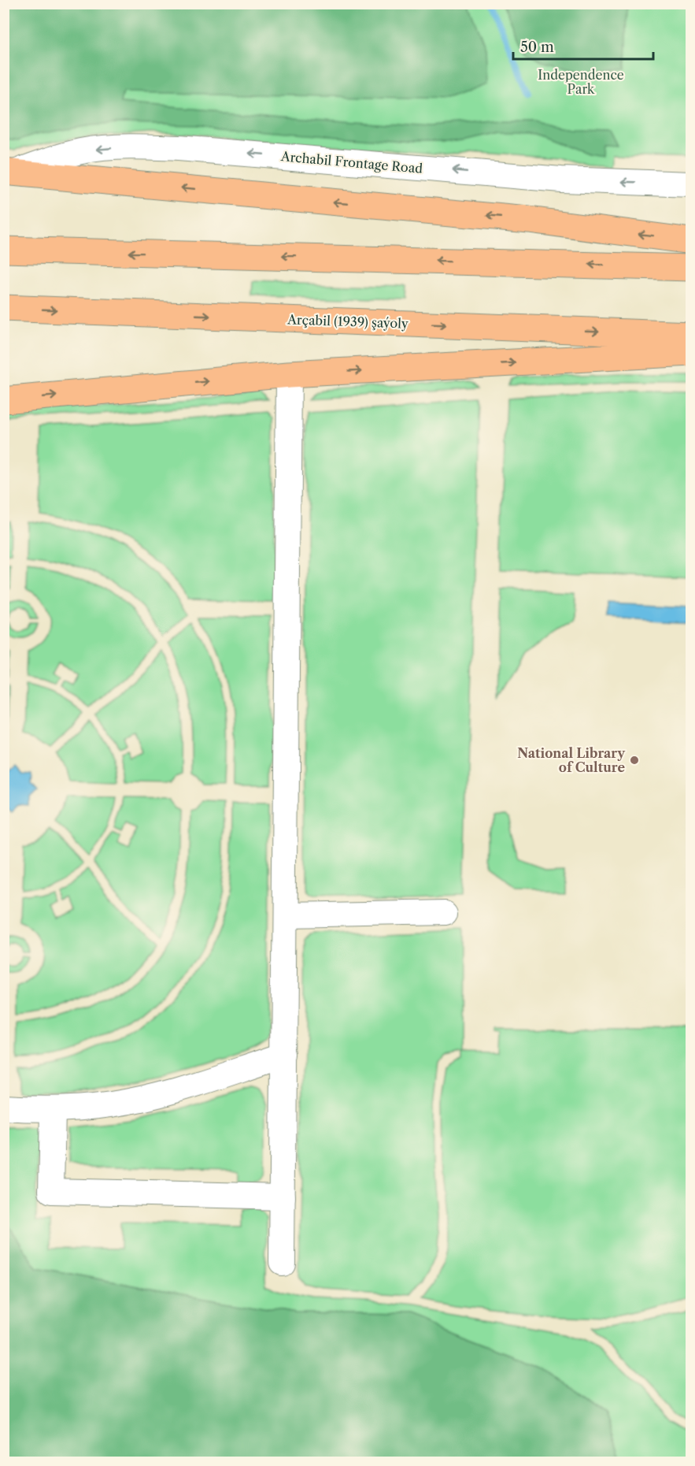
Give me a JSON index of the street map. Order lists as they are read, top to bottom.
{
  "streets": {
    "main road": ["Arçabil (1939) şaýoly"],
    "street": ["Archabil Frontage Road"]
  },
  "one_way": ["Archabil Frontage Road"],
  "parks": ["Independence Park"],
  "places": ["National Library of Culture"],
  "scale_bar": "50 m"
}
